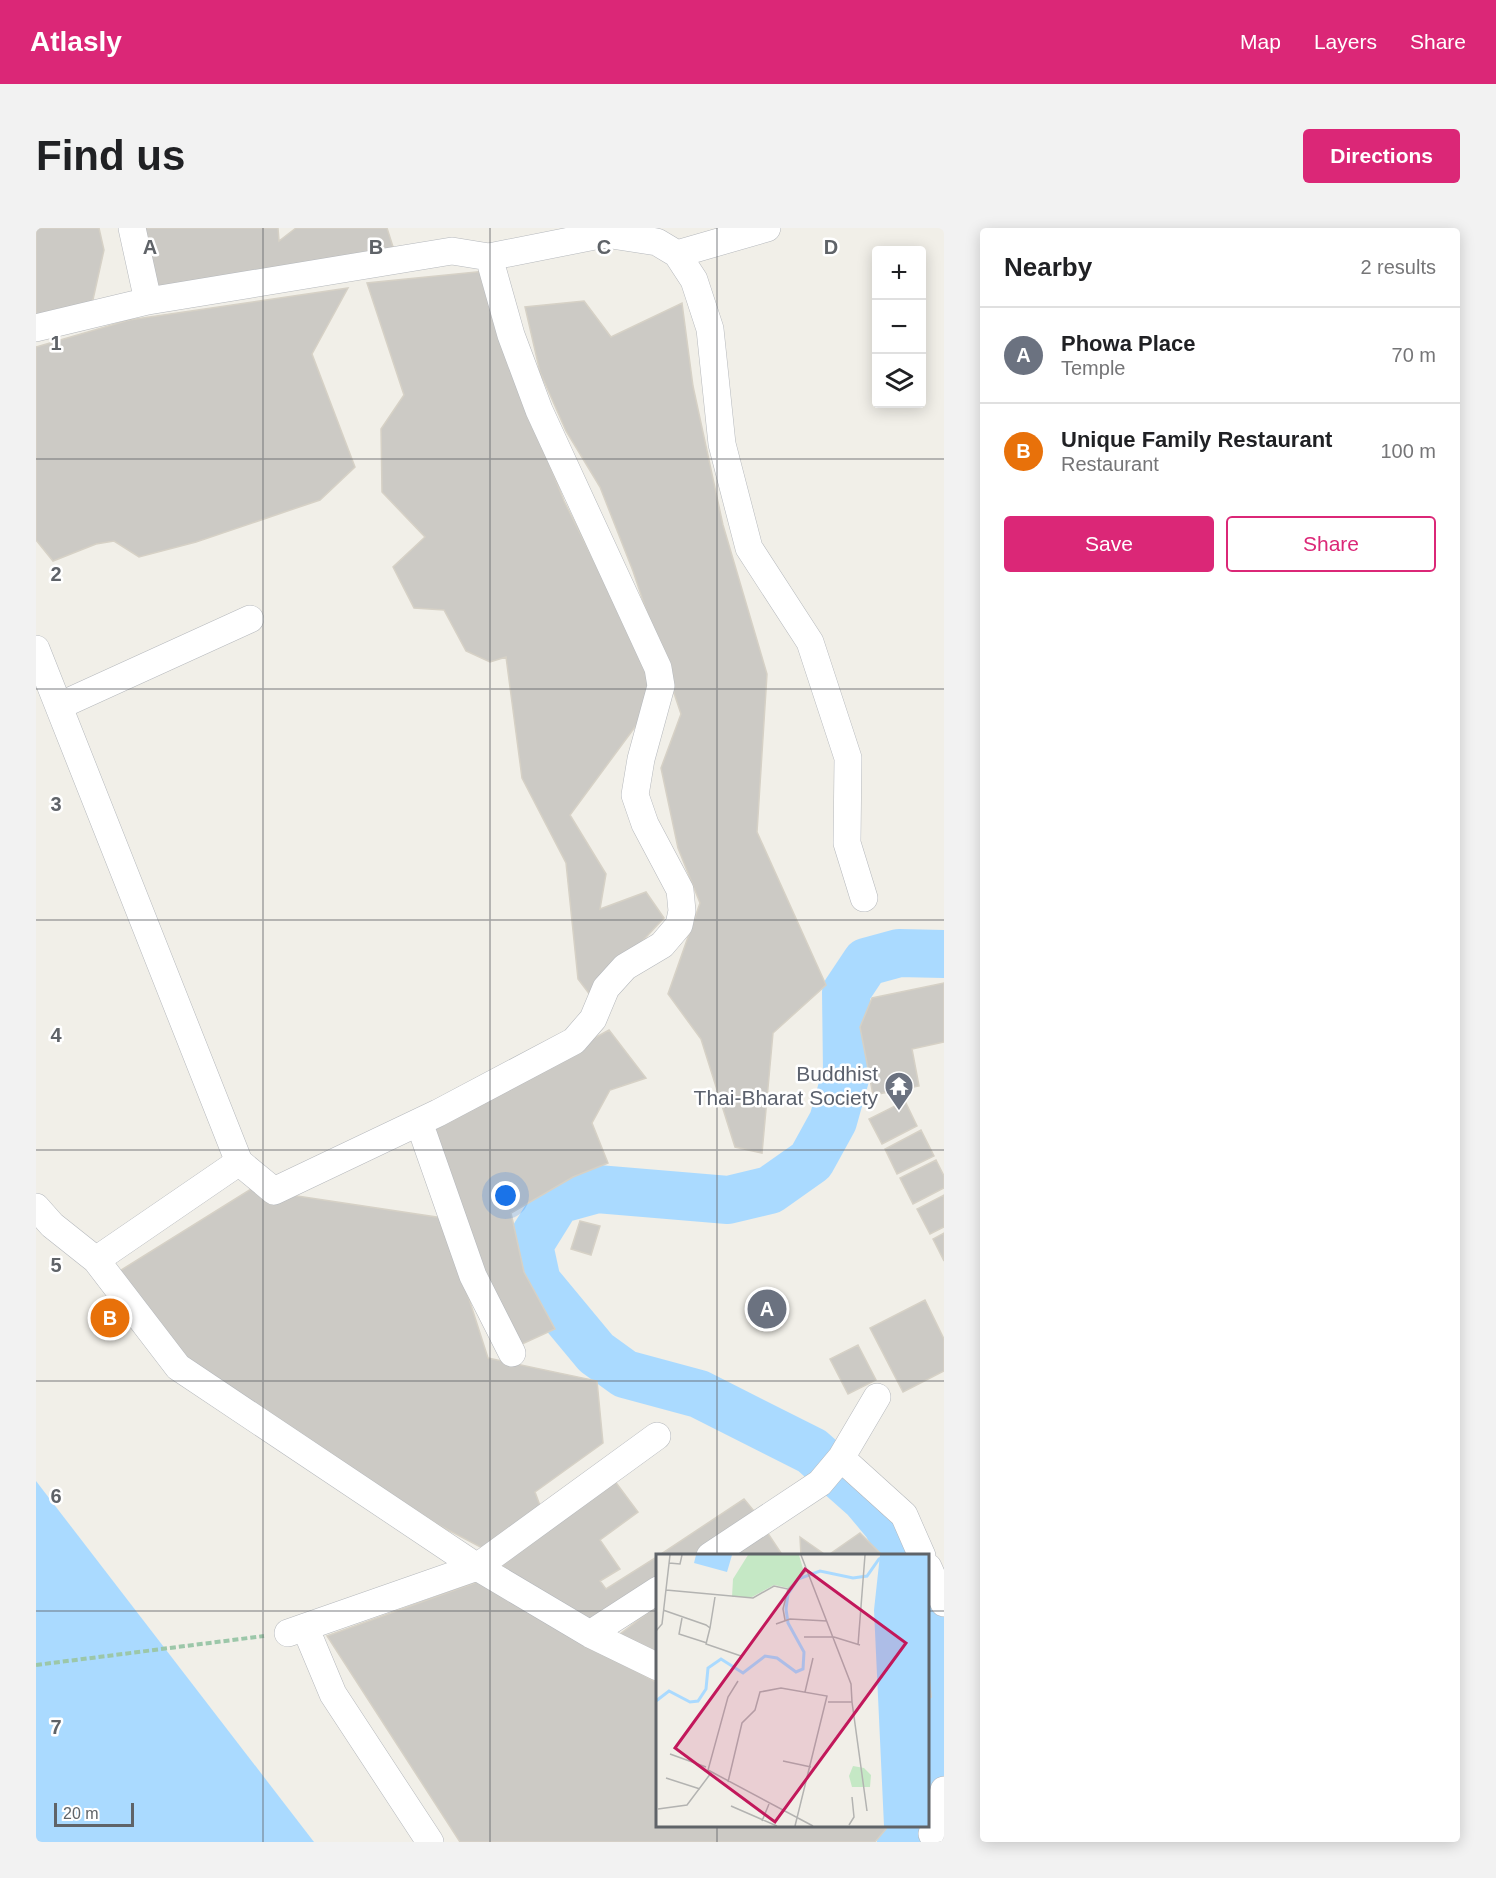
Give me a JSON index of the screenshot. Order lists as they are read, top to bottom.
{
  "places": {
    "temple": ["Buddhist Thai-Bharat Society"]
  },
  "scale_bar": "20 m",
  "page": {
    "header": "Atlasly",
    "nav": ["Map", "Layers", "Share"],
    "buttons": [
      "Directions",
      ["Save", "Share"]
    ],
    "title": "Find us",
    "heading": ["Nearby", "2 results"],
    "map_buttons": ["+", "−"],
    "list": [
      {
        "mark": "A",
        "name": "Phowa Place",
        "note": "Temple",
        "value": "70 m"
      },
      {
        "mark": "B",
        "name": "Unique Family Restaurant",
        "note": "Restaurant",
        "value": "100 m"
      }
    ],
    "pins": ["A", "B"],
    "scale": "20 m"
  },
  "grid": {
    "columns": [
      "A",
      "B",
      "C",
      "D"
    ],
    "rows": [
      "1",
      "2",
      "3",
      "4",
      "5",
      "6",
      "7"
    ]
  }
}
